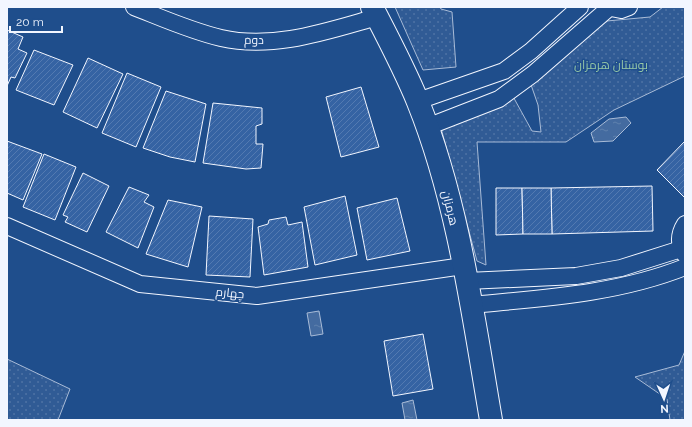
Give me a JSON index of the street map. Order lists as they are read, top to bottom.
{
  "streets": {
    "street": ["دوم", "هرمزان", "چهارم"]
  },
  "crossings": [
    ["دوم", "هرمزان"],
    ["هرمزان", "چهارم"]
  ],
  "parks": ["بوستان هرمزان"],
  "scale_bar": "20 m",
  "north": "bottom"
}
